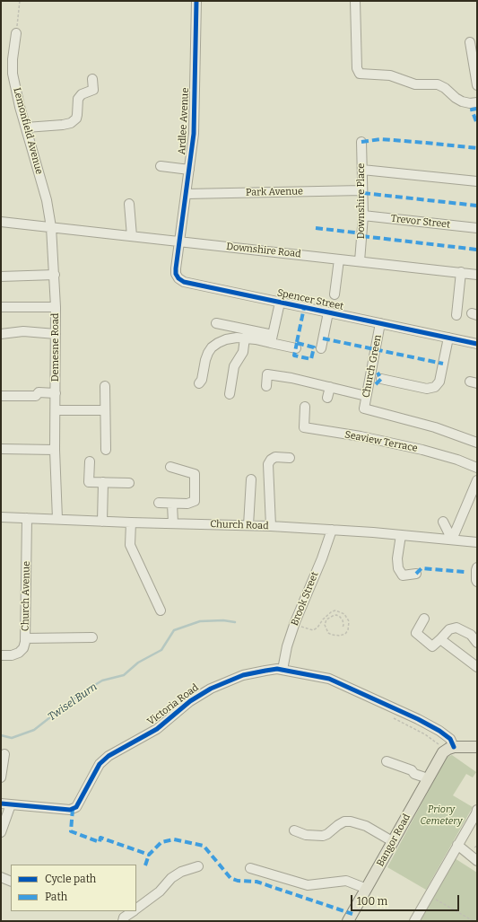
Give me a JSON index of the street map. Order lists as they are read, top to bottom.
{
  "streets": {
    "main road": ["Bangor Road"],
    "street": [
      "Ardlee Avenue",
      "Lemonfield Avenue",
      "Park Avenue",
      "Downshire Place",
      "Trevor Street",
      "Downshire Road",
      "Spencer Street",
      "Demesne Road",
      "Church Green",
      "Seaview Terrace",
      "Church Road",
      "Church Avenue",
      "Brook Street",
      "Victoria Road"
    ]
  },
  "crossings": [
    ["Ardlee Avenue", "Park Avenue"],
    ["Ardlee Avenue", "Downshire Road"],
    ["Ardlee Avenue", "Spencer Street"],
    ["Lemonfield Avenue", "Downshire Road"],
    ["Lemonfield Avenue", "Demesne Road"],
    ["Park Avenue", "Downshire Place"],
    ["Downshire Place", "Trevor Street"],
    ["Downshire Place", "Downshire Road"],
    ["Downshire Road", "Spencer Street"],
    ["Downshire Road", "Demesne Road"],
    ["Spencer Street", "Church Green"],
    ["Demesne Road", "Church Road"],
    ["Church Road", "Church Avenue"],
    ["Church Road", "Brook Street"],
    ["Brook Street", "Victoria Road"],
    ["Victoria Road", "Bangor Road"]
  ],
  "water": ["Twisel Burn"],
  "parks": ["Priory Cemetery"],
  "legend": ["Cycle path", "Path"],
  "scale_bar": "100 m"
}
